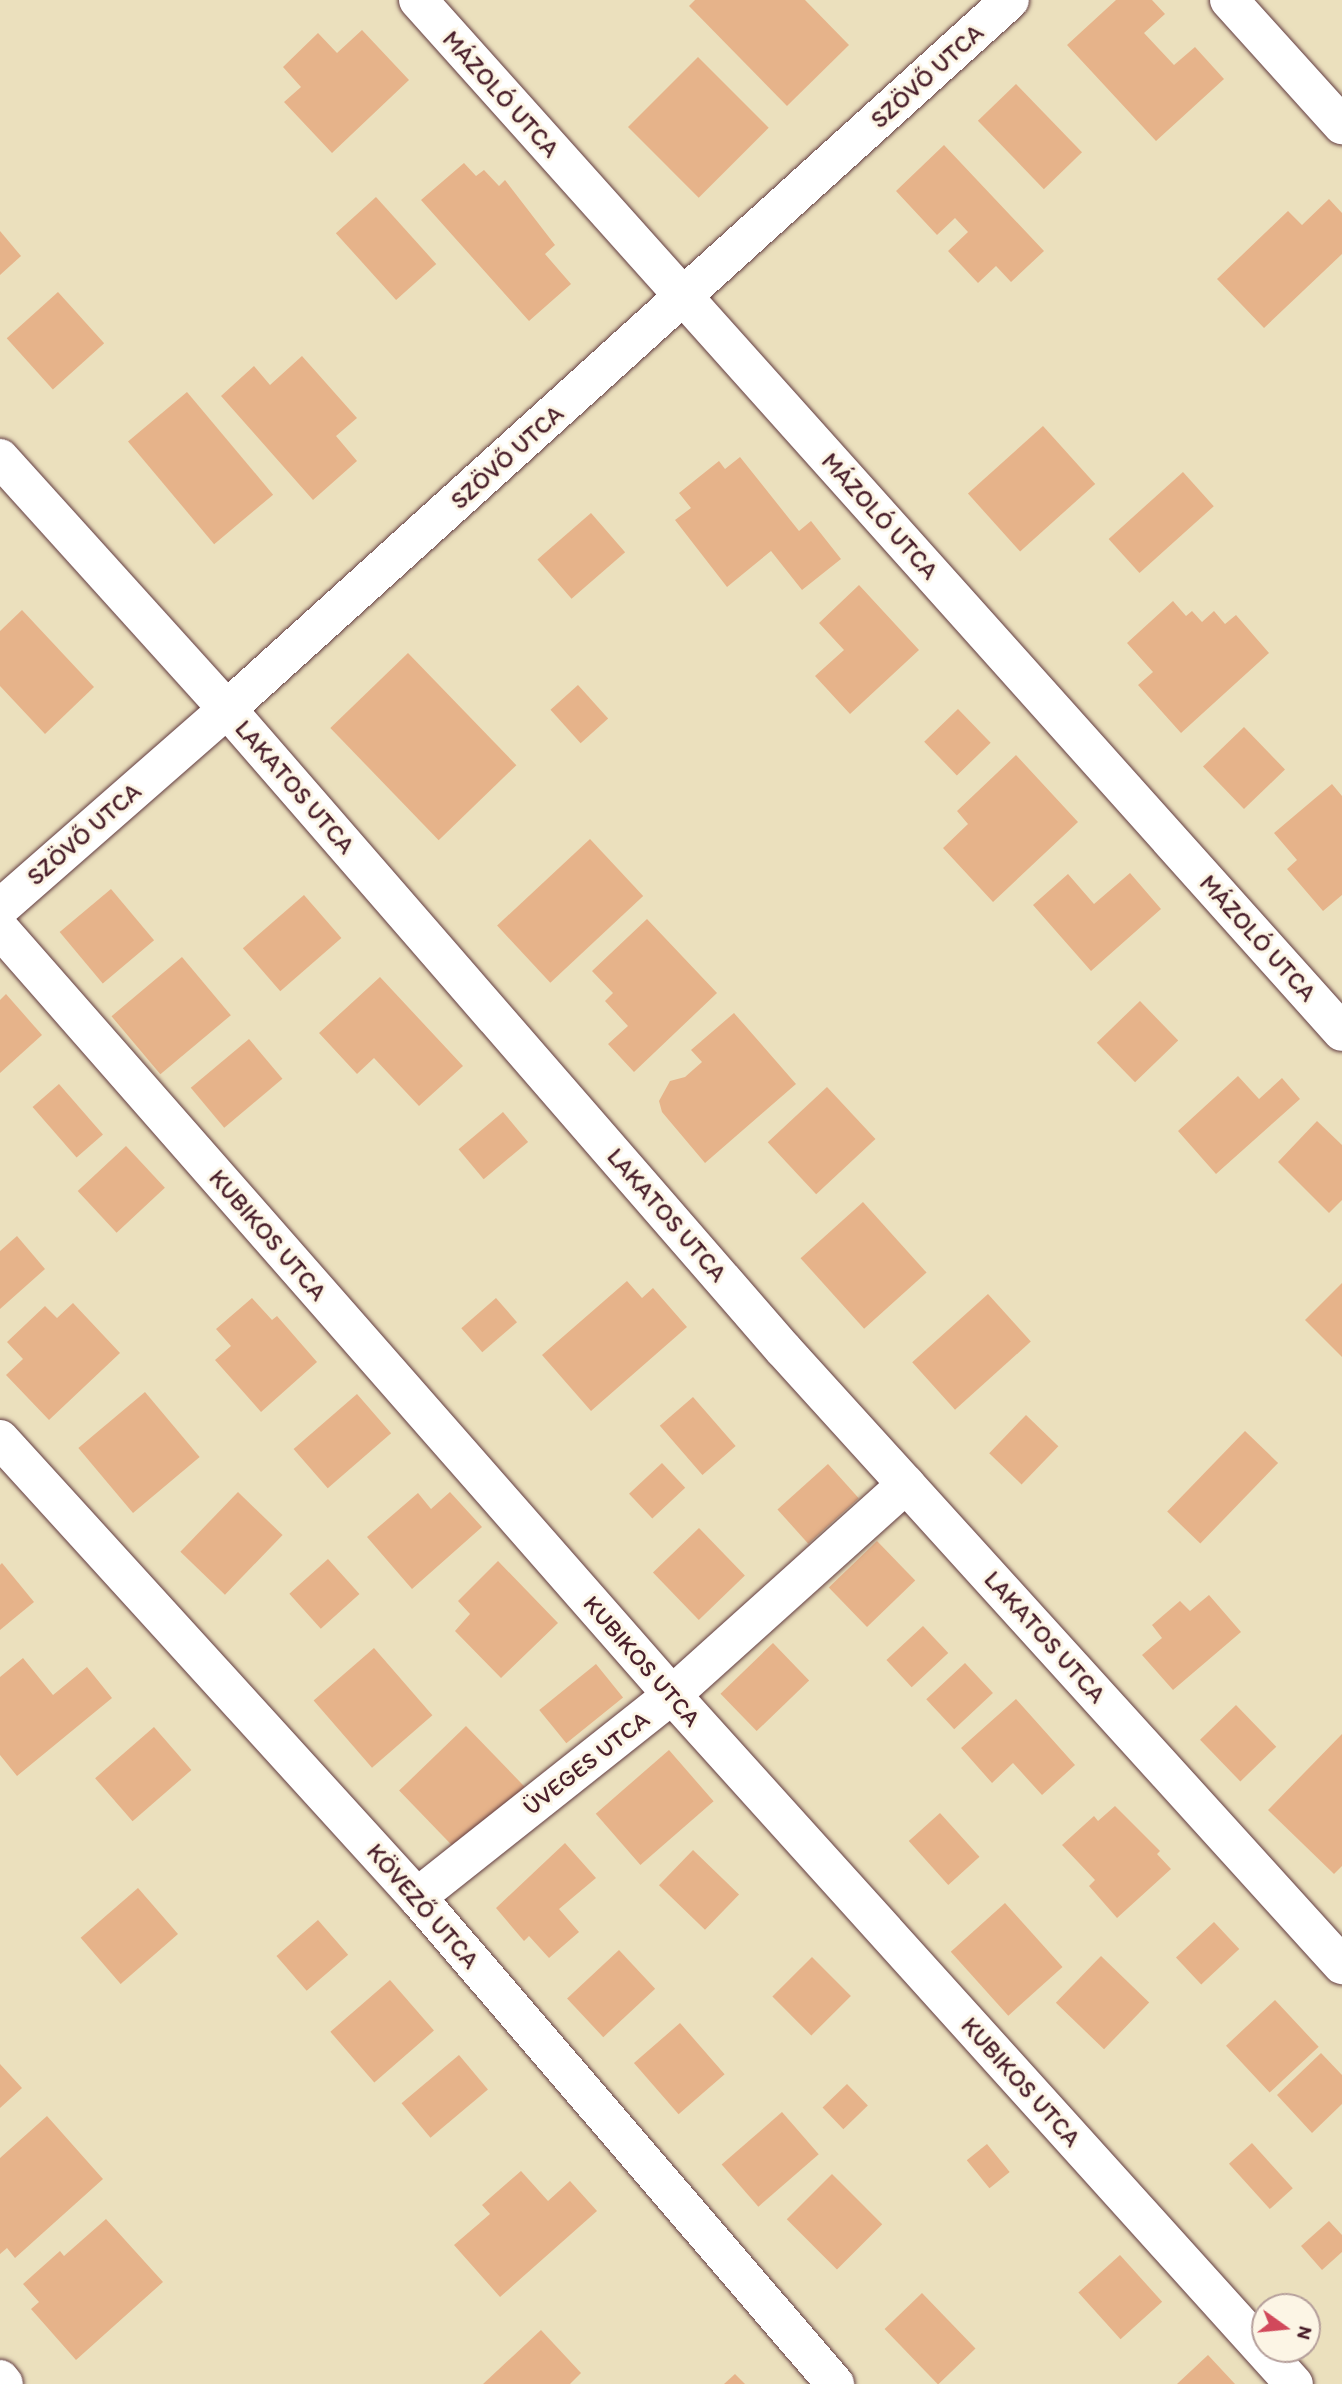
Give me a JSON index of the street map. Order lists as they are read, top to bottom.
{
  "streets": {
    "street": [
      "SZÖVŐ UTCA",
      "MÁZOLÓ UTCA",
      "LAKATOS UTCA",
      "KUBIKOS UTCA",
      "ÜVEGES UTCA",
      "KÖVEZŐ UTCA"
    ]
  },
  "crossings": [
    ["SZÖVŐ UTCA", "MÁZOLÓ UTCA"],
    ["SZÖVŐ UTCA", "LAKATOS UTCA"],
    ["LAKATOS UTCA", "ÜVEGES UTCA"],
    ["KUBIKOS UTCA", "ÜVEGES UTCA"],
    ["ÜVEGES UTCA", "KÖVEZŐ UTCA"]
  ],
  "north": "right"
}
